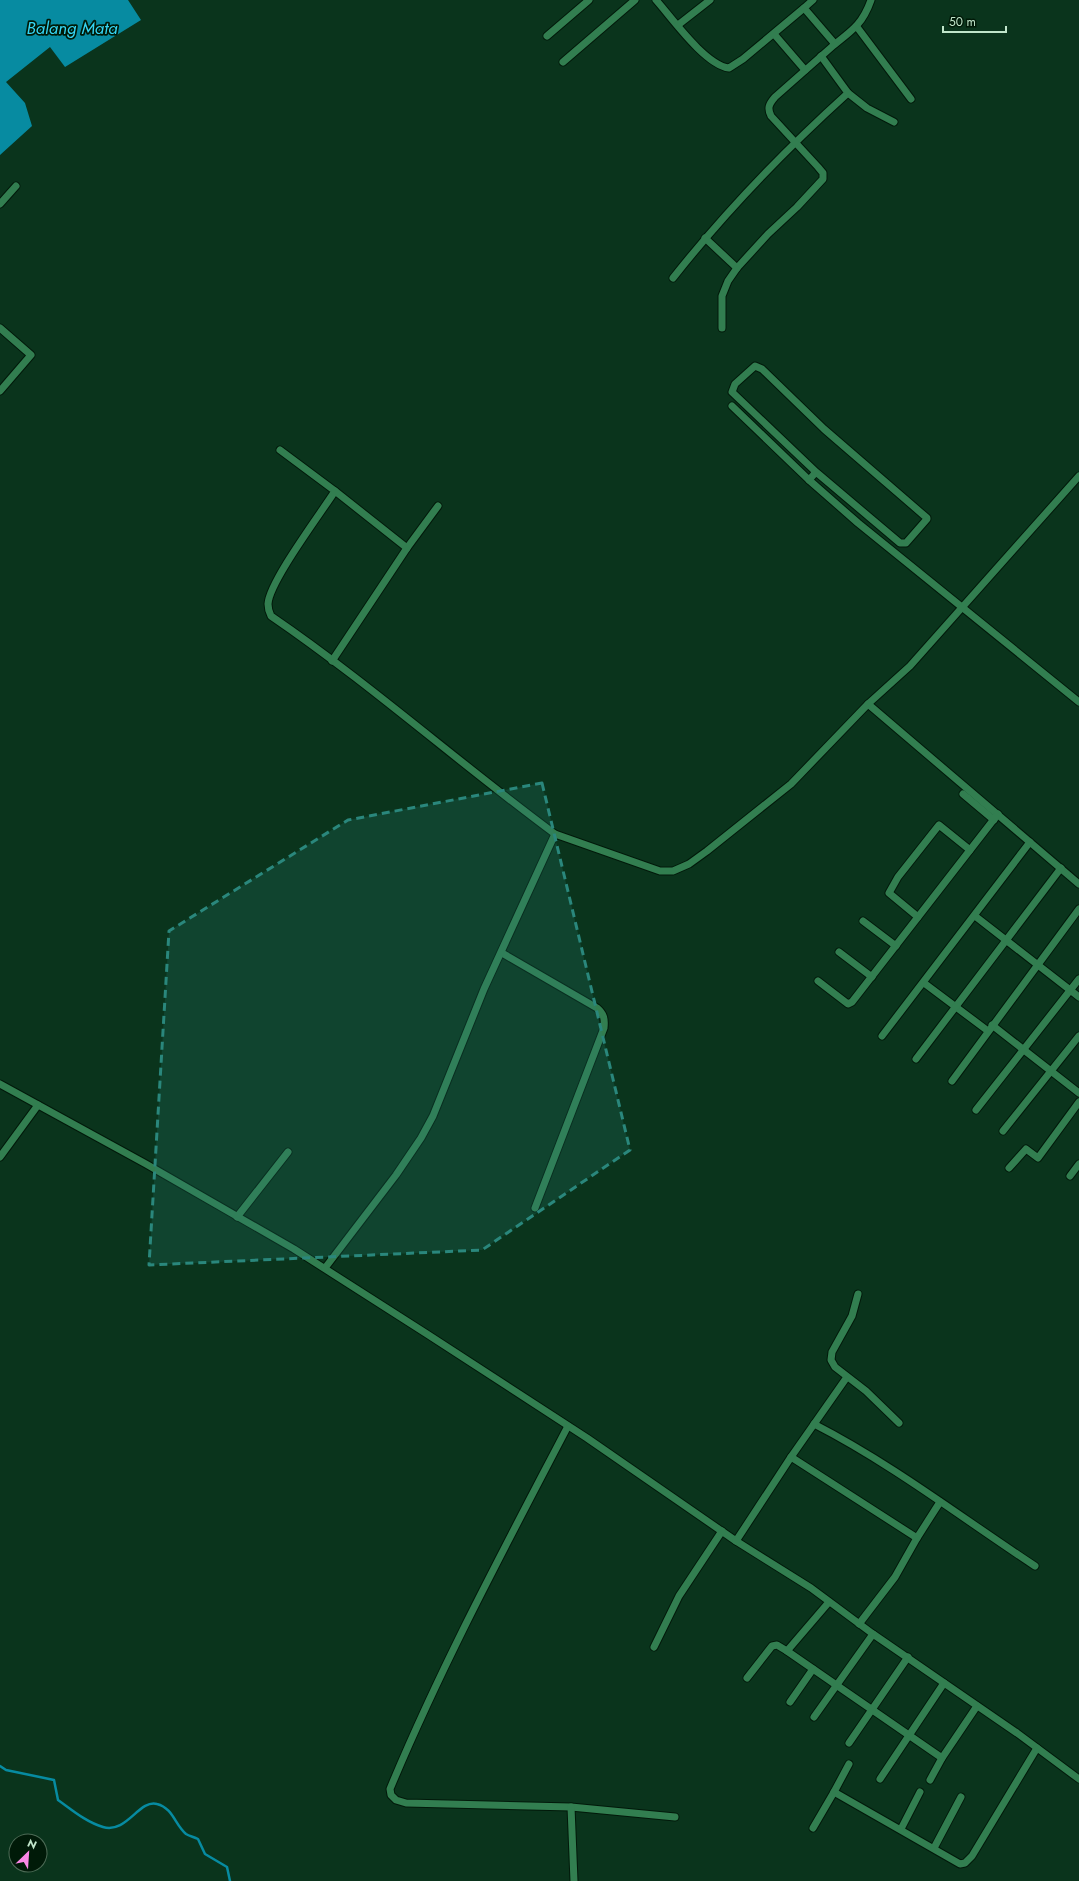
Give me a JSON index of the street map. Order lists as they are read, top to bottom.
{
  "water": ["Balang Mata"],
  "scale_bar": "50 m",
  "north": "top right"
}
